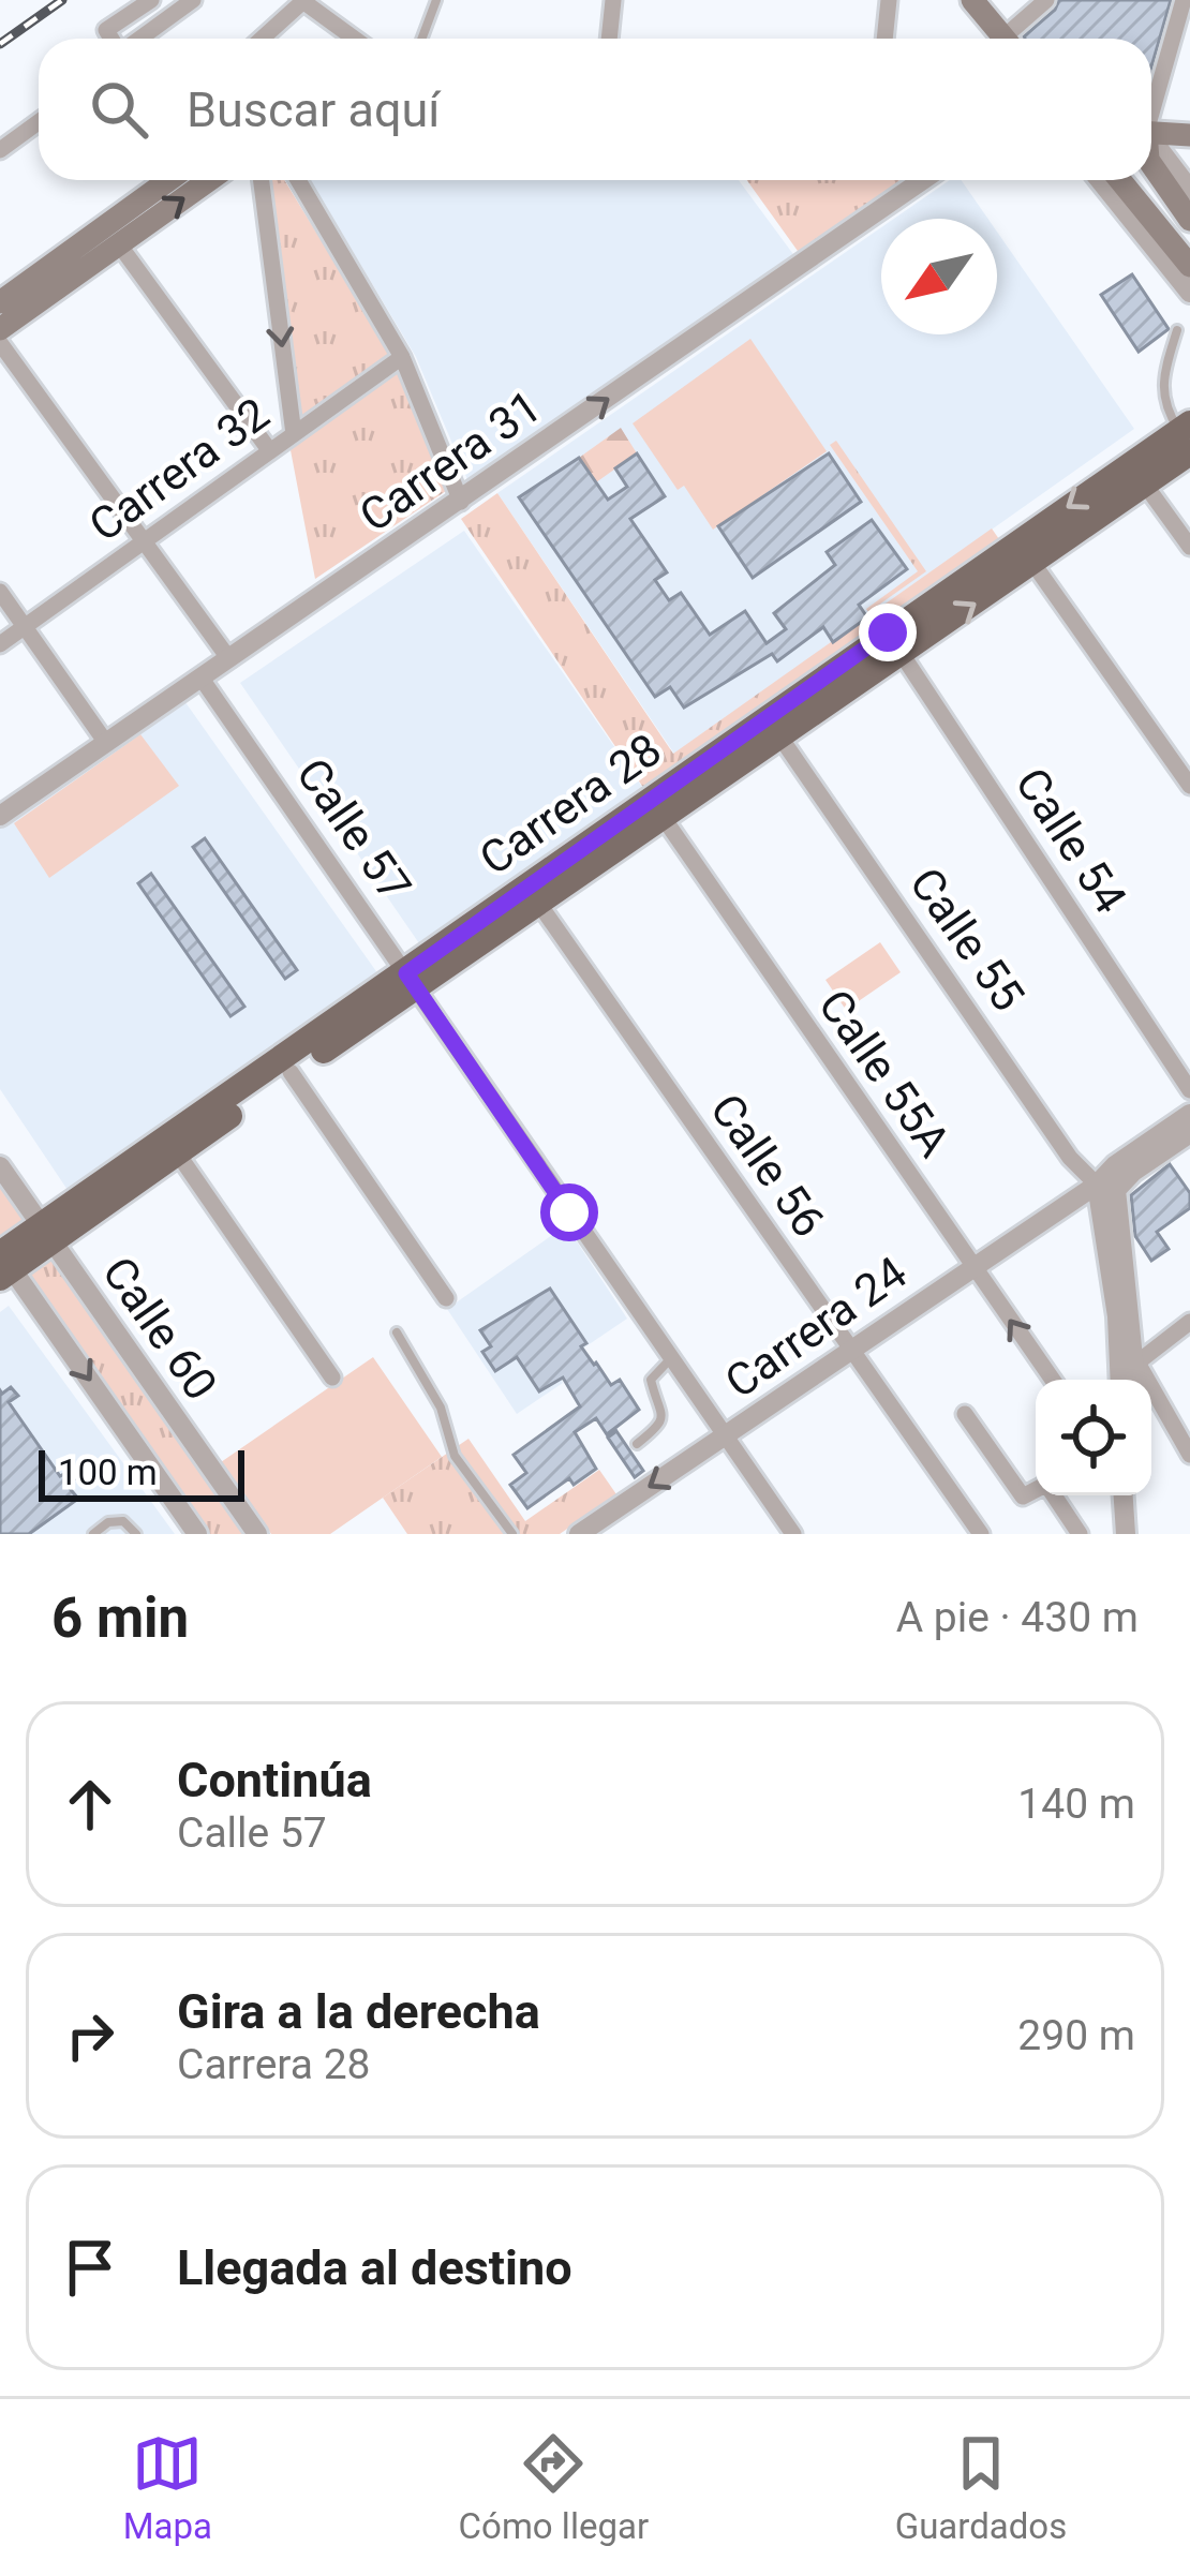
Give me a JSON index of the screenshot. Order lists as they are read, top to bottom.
{
  "streets": {
    "main road": ["Carrera 28"],
    "street": [
      "Carrera 31",
      "Carrera 32",
      "Calle 57",
      "Calle 54",
      "Calle 55",
      "Calle 55A",
      "Calle 56",
      "Carrera 24",
      "Calle 60"
    ]
  },
  "crossings": [
    ["Carrera 31", "Calle 57"],
    ["Carrera 28", "Calle 57"],
    ["Carrera 28", "Calle 54"],
    ["Carrera 28", "Calle 55"],
    ["Carrera 28", "Calle 55A"],
    ["Carrera 28", "Calle 56"],
    ["Carrera 28", "Calle 60"],
    ["Calle 57", "Carrera 24"],
    ["Calle 55", "Carrera 24"],
    ["Calle 55A", "Carrera 24"],
    ["Calle 56", "Carrera 24"]
  ],
  "one_way": ["Carrera 31"],
  "scale_bar": "100 m",
  "north": "bottom left",
  "page": {
    "search": "Buscar aquí",
    "scale": "100 m",
    "heading": ["6 min", "A pie · 430 m"],
    "list": [
      ["Continúa", "Calle 57", "140 m"],
      ["Gira a la derecha", "Carrera 28", "290 m"],
      "Llegada al destino"
    ],
    "nav": ["Mapa", "Cómo llegar", "Guardados"]
  }
}
